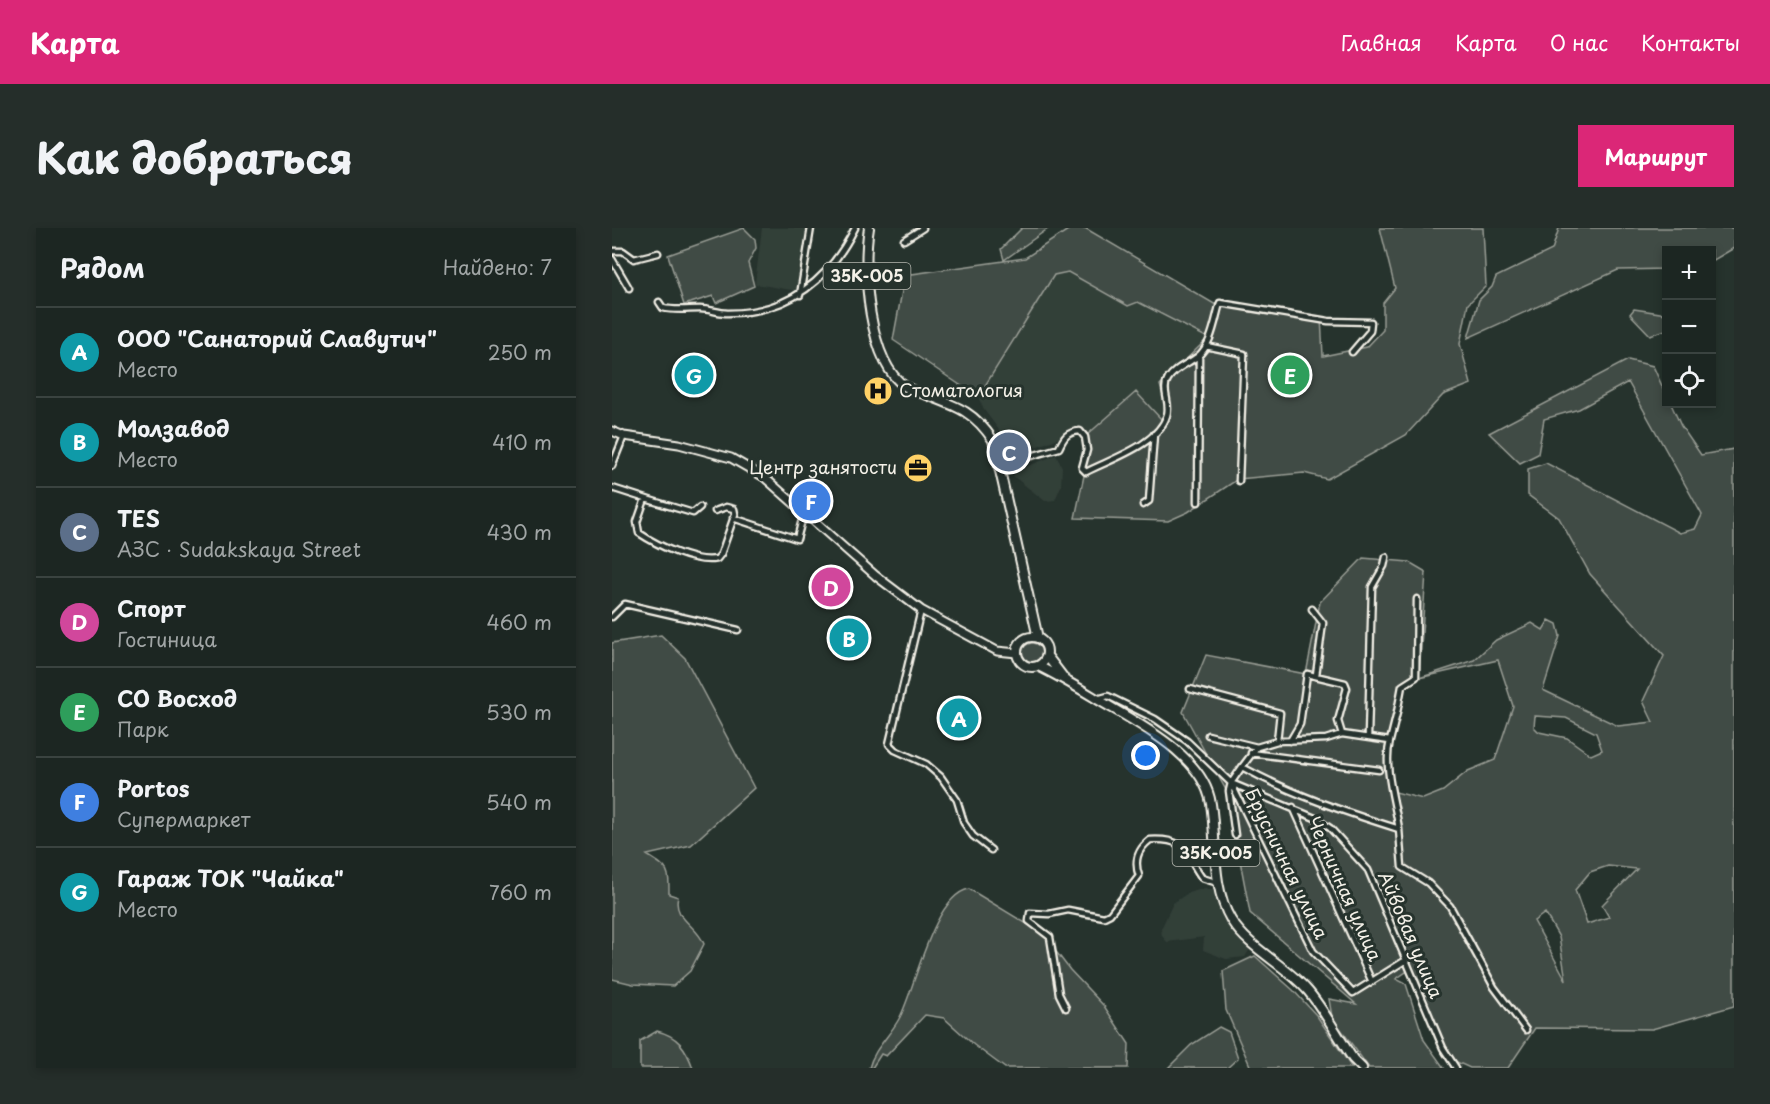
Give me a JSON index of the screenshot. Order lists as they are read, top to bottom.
{
  "streets": {
    "main road": ["35К-005"],
    "street": ["Брусничная улица", "Черничная улица", "Айвовая улица"]
  },
  "crossings": [
    ["Брусничная улица", "Черничная улица"],
    ["Брусничная улица", "Айвовая улица"],
    ["Черничная улица", "Айвовая улица"]
  ],
  "places": {
    "hospital": ["Стоматология"],
    "office": ["Центр занятости"]
  },
  "page": {
    "header": "Карта",
    "nav": [
      "Главная",
      "Карта",
      "О нас",
      "Контакты"
    ],
    "title": "Как добраться",
    "buttons": "Маршрут",
    "heading": ["Рядом", "Найдено: 7"],
    "map_buttons": ["+", "−"],
    "list": [
      {
        "mark": "A",
        "name": "ООО \"Санаторий Славутич\"",
        "note": "Место",
        "value": "250 m"
      },
      {
        "mark": "B",
        "name": "Молзавод",
        "note": "Место",
        "value": "410 m"
      },
      {
        "mark": "C",
        "name": "TES",
        "note": "АЗС · Sudakskaya Street",
        "value": "430 m"
      },
      {
        "mark": "D",
        "name": "Спорт",
        "note": "Гостиница",
        "value": "460 m"
      },
      {
        "mark": "E",
        "name": "СО Восход",
        "note": "Парк",
        "value": "530 m"
      },
      {
        "mark": "F",
        "name": "Portos",
        "note": "Супермаркет",
        "value": "540 m"
      },
      {
        "mark": "G",
        "name": "Гараж ТОК \"Чайка\"",
        "note": "Место",
        "value": "760 m"
      }
    ],
    "pins": [
      "E",
      "G",
      "C",
      "F",
      "D",
      "B",
      "A"
    ]
  }
}
